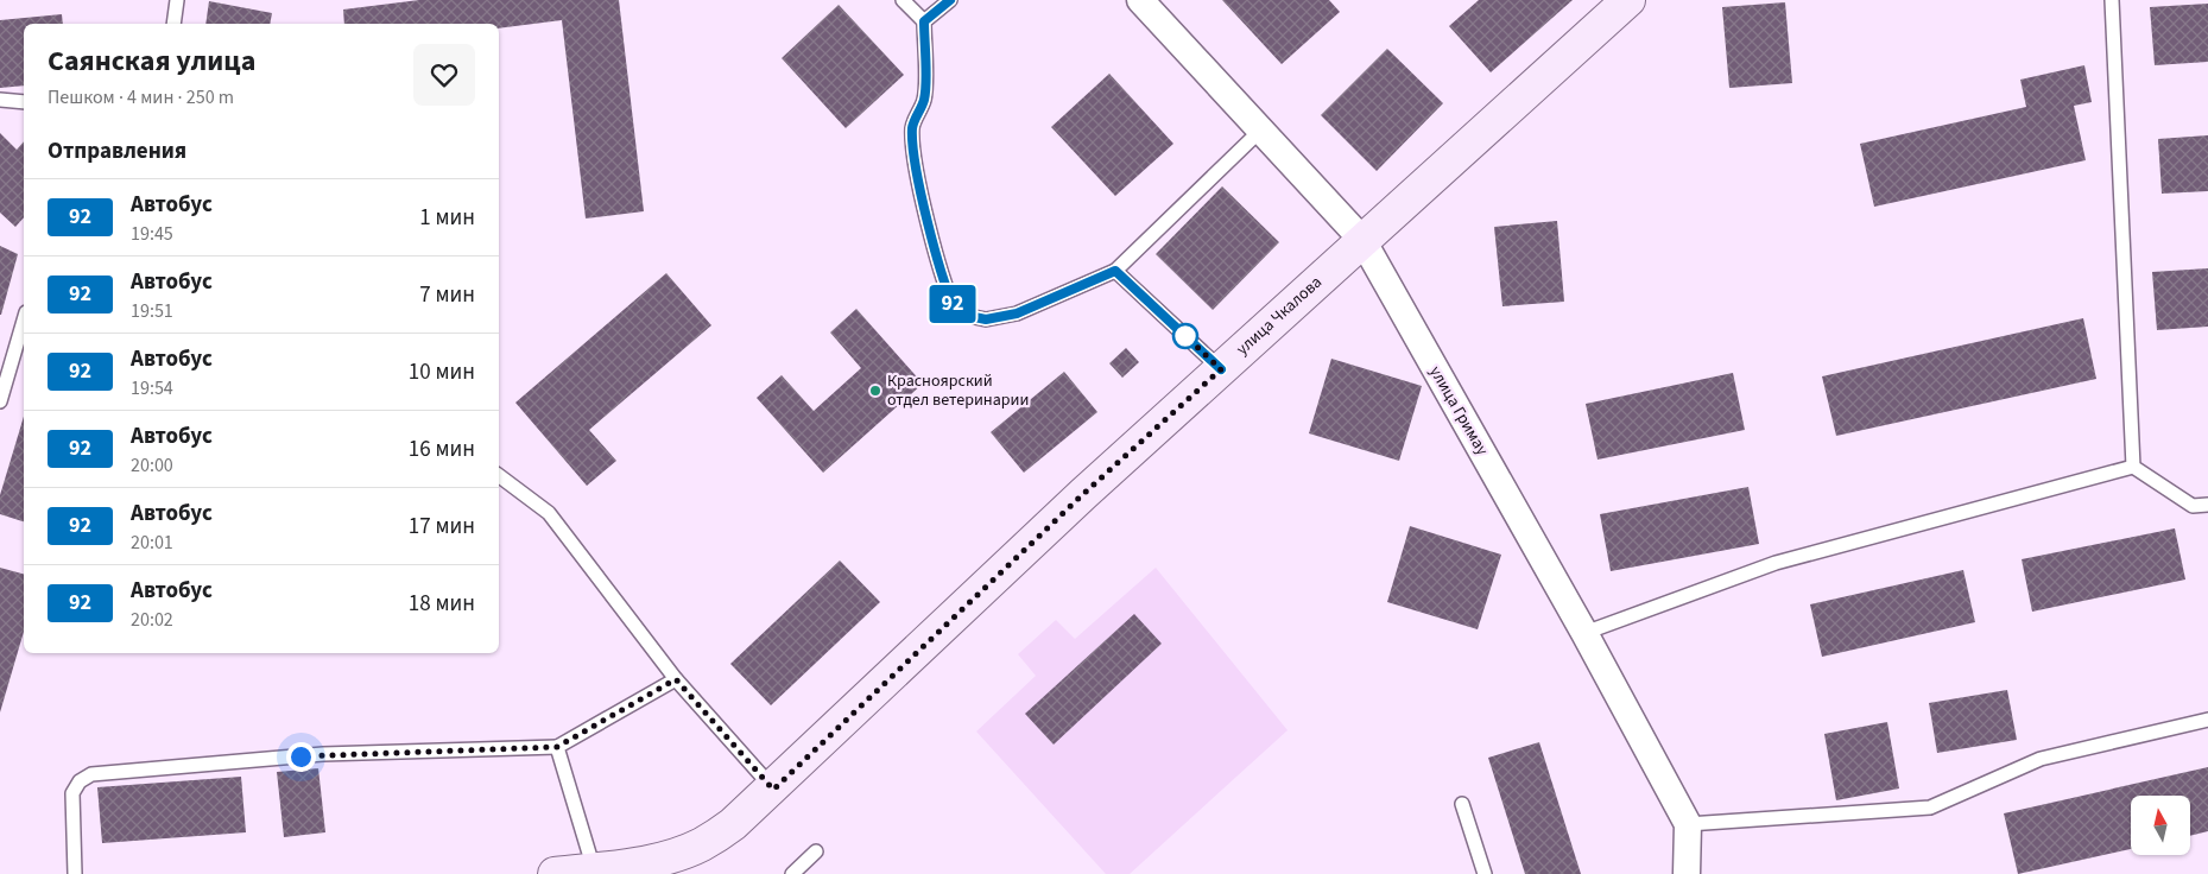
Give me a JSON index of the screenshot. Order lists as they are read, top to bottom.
{
  "streets": {
    "main road": ["улица Чкалова"],
    "street": ["улица Гримау"]
  },
  "crossings": [
    ["улица Чкалова", "улица Гримау"]
  ],
  "places": ["Красноярский отдел ветеринарии"],
  "lines": ["bus line 92"],
  "north": "top",
  "page": {
    "on_map": "92",
    "heading": [
      ["Саянская улица", "Пешком · 4 мин · 250 m"],
      "Отправления"
    ],
    "list": [
      {
        "mark": "92",
        "name": "Автобус",
        "note": "19:45",
        "value": "1 мин"
      },
      {
        "mark": "92",
        "name": "Автобус",
        "note": "19:51",
        "value": "7 мин"
      },
      {
        "mark": "92",
        "name": "Автобус",
        "note": "19:54",
        "value": "10 мин"
      },
      {
        "mark": "92",
        "name": "Автобус",
        "note": "20:00",
        "value": "16 мин"
      },
      {
        "mark": "92",
        "name": "Автобус",
        "note": "20:01",
        "value": "17 мин"
      },
      {
        "mark": "92",
        "name": "Автобус",
        "note": "20:02",
        "value": "18 мин"
      }
    ]
  }
}
